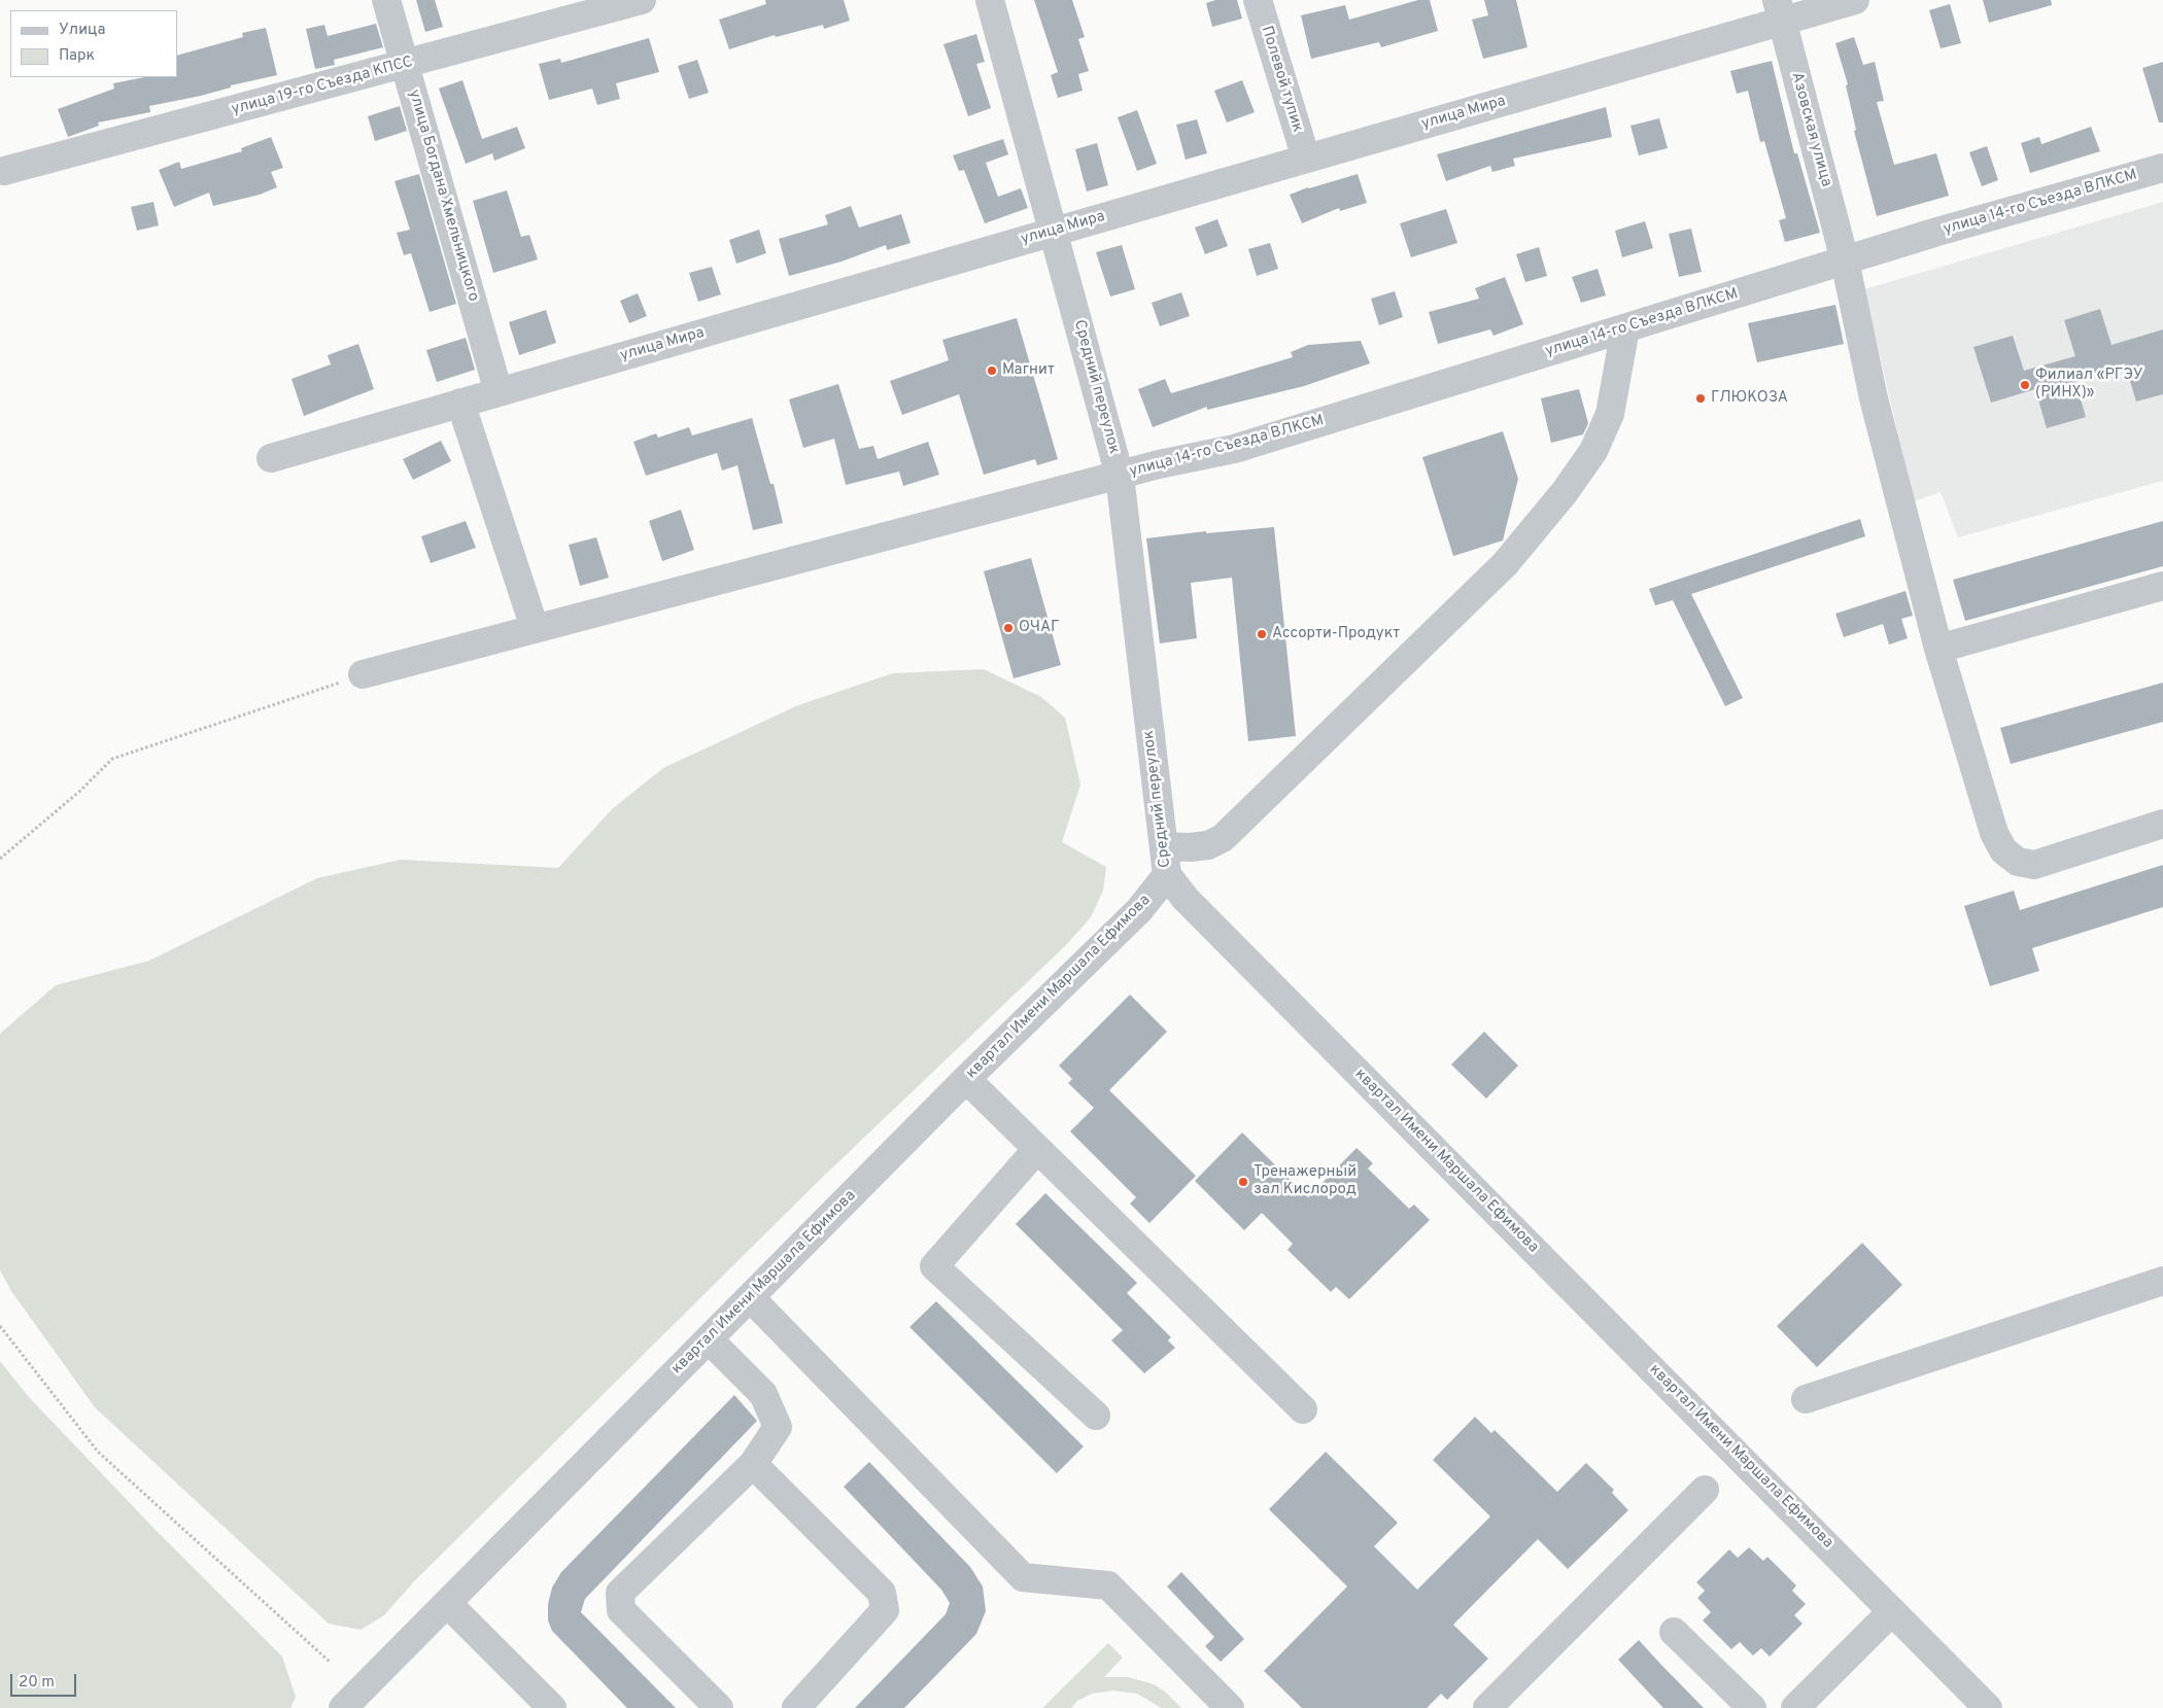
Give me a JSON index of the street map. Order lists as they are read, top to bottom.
{
  "streets": {
    "street": [
      "Полевой тупик",
      "улица 19-го Съезда КПСС",
      "улица Мира",
      "Азовская улица",
      "улица Богдана Хмельницкого",
      "улица 14-го Съезда ВЛКСМ",
      "Средний переулок",
      "квартал Имени Маршала Ефимова"
    ]
  },
  "crossings": [
    ["Полевой тупик", "улица Мира"],
    ["улица 19-го Съезда КПСС", "улица Богдана Хмельницкого"],
    ["улица Мира", "Азовская улица"],
    ["улица Мира", "улица Богдана Хмельницкого"],
    ["улица Мира", "Средний переулок"],
    ["Азовская улица", "улица 14-го Съезда ВЛКСМ"],
    ["улица 14-го Съезда ВЛКСМ", "Средний переулок"],
    ["Средний переулок", "квартал Имени Маршала Ефимова"]
  ],
  "places": [
    "Магнит",
    "Филиал «РГЭУ (РИНХ)»",
    "ГЛЮКОЗА",
    "ОЧАГ",
    "Ассорти-Продукт",
    "Тренажерный зал Кислород"
  ],
  "legend": ["Улица", "Парк"],
  "scale_bar": "20 m"
}
